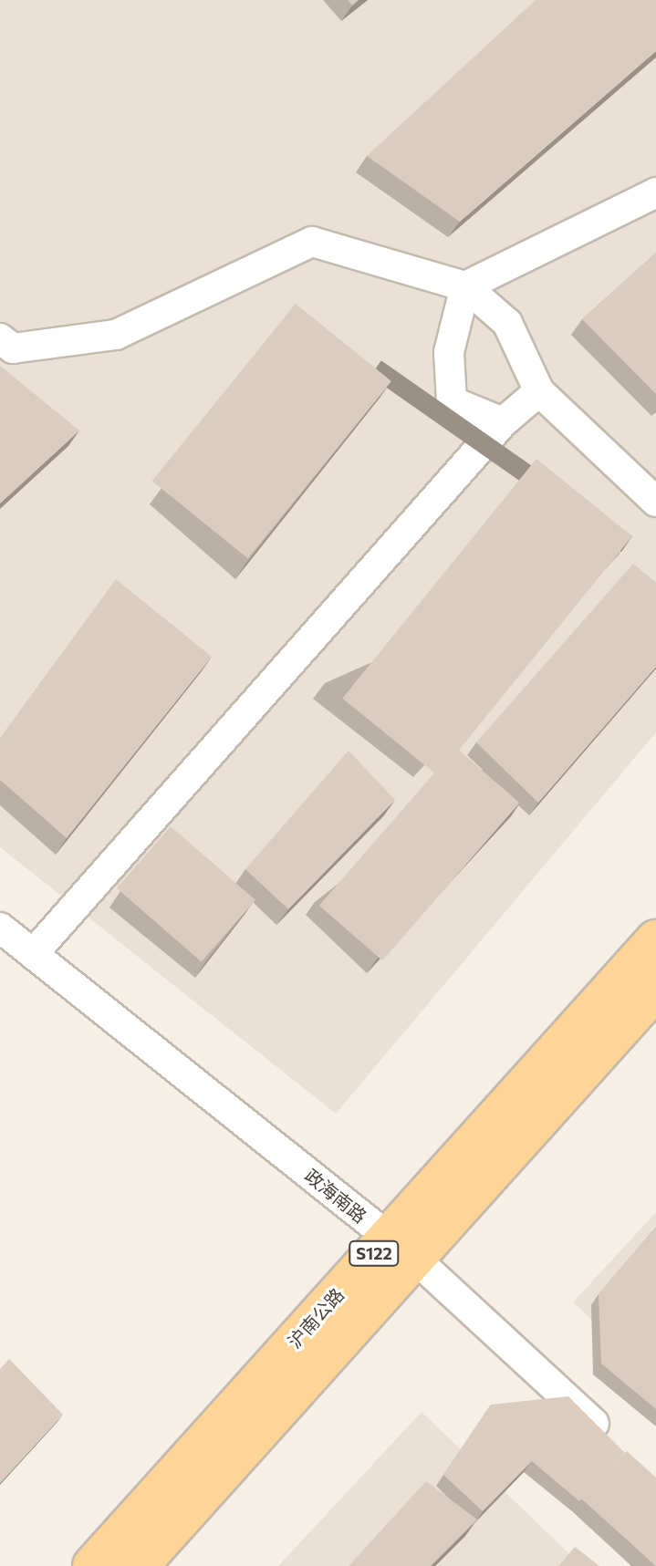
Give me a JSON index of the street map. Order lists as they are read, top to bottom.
{
  "streets": {
    "main road": ["S122", "沪南公路"],
    "street": ["政海南路"]
  },
  "crossings": [
    ["政海南路", "沪南公路"]
  ]
}
